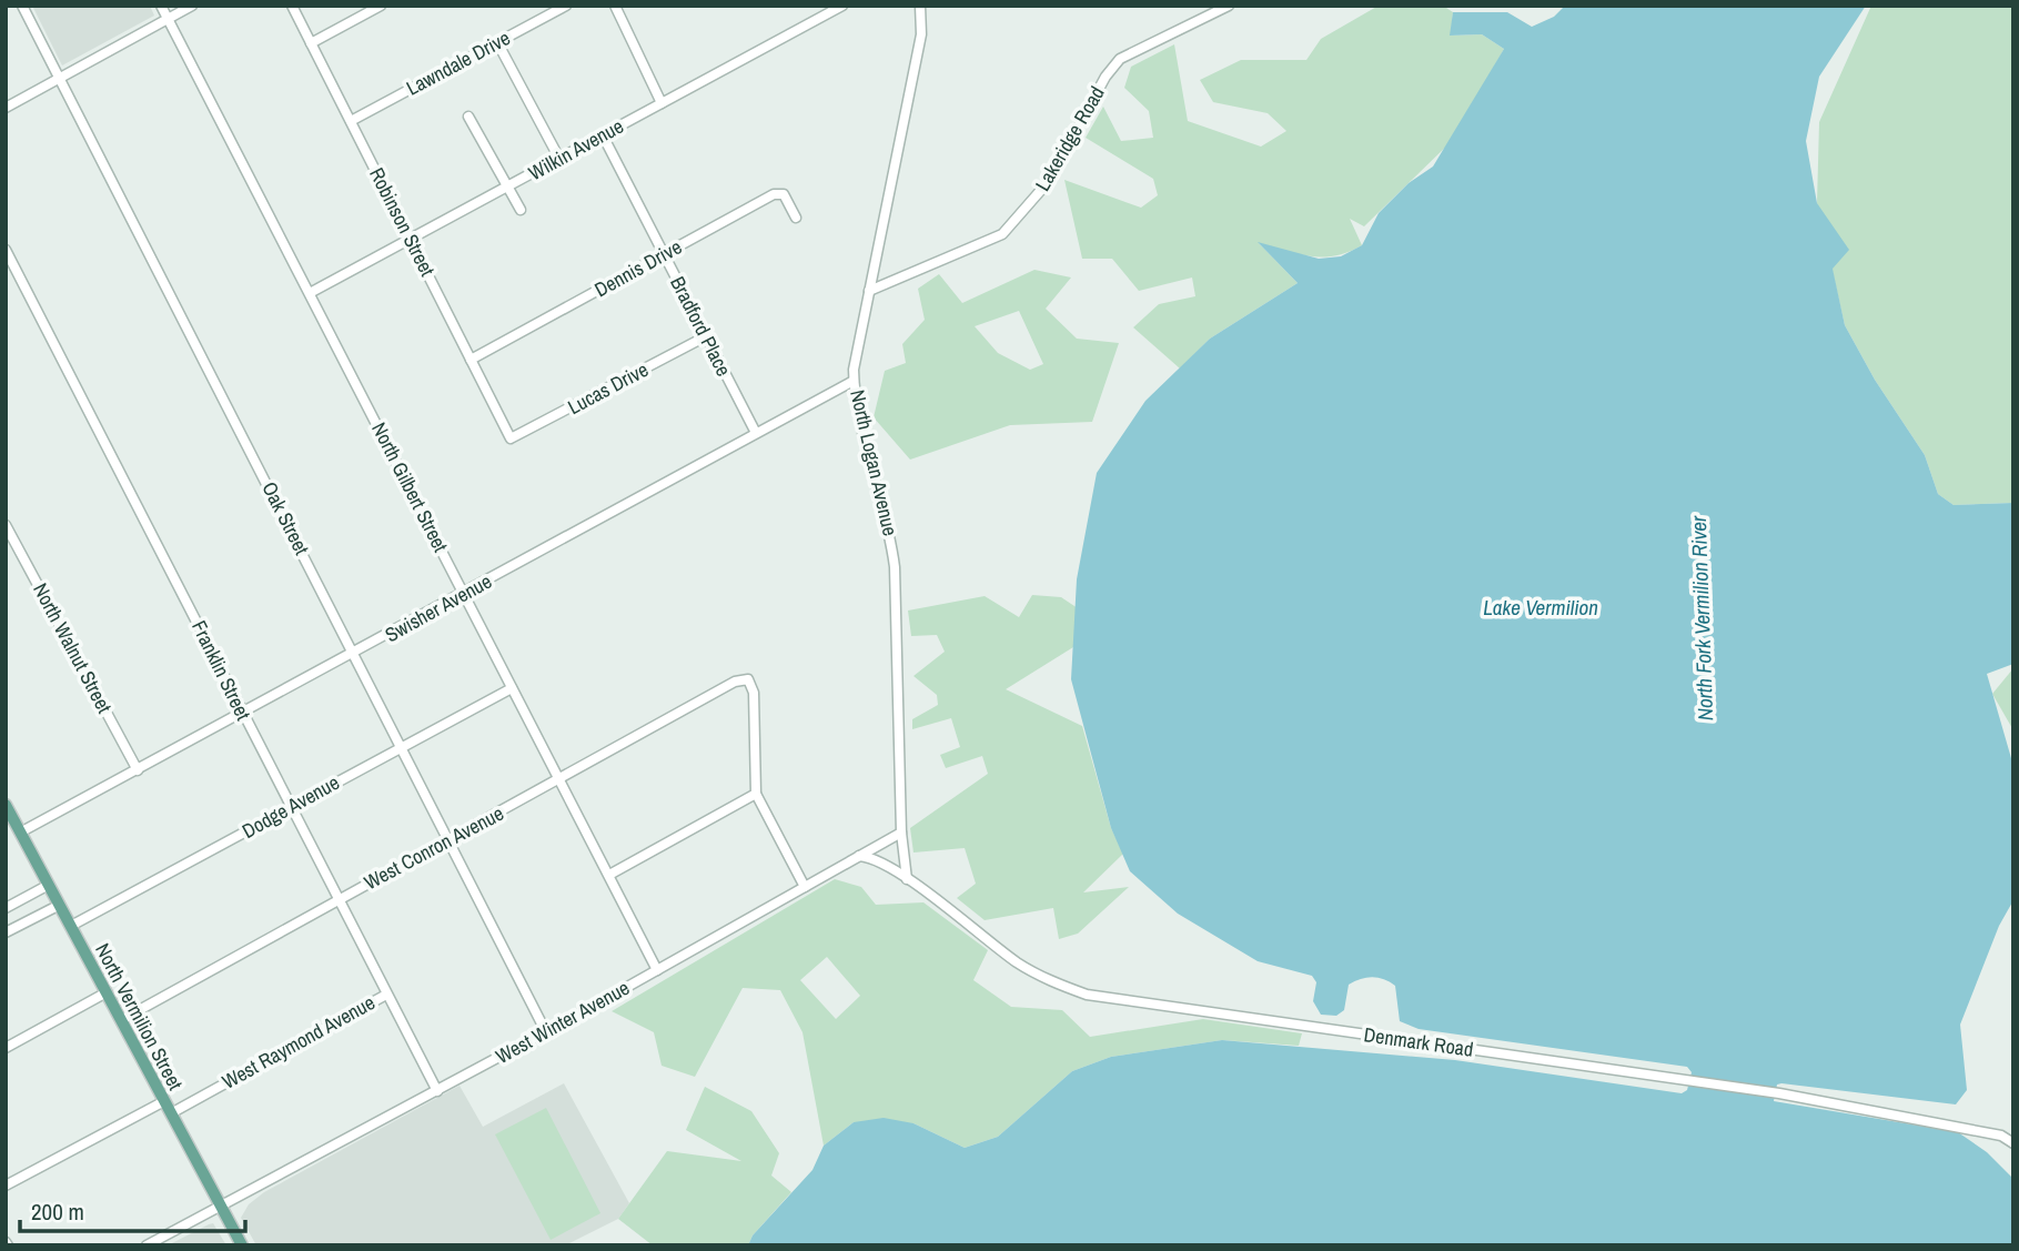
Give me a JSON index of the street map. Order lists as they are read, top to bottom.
{
  "streets": {
    "main road": ["North Vermilion Street"],
    "street": [
      "Lawndale Drive",
      "Lakeridge Road",
      "Wilkin Avenue",
      "Robinson Street",
      "Dennis Drive",
      "Bradford Place",
      "Lucas Drive",
      "North Logan Avenue",
      "North Gilbert Street",
      "Oak Street",
      "Swisher Avenue",
      "North Walnut Street",
      "Franklin Street",
      "Dodge Avenue",
      "West Conron Avenue",
      "West Winter Avenue",
      "West Raymond Avenue",
      "Denmark Road"
    ]
  },
  "crossings": [
    ["Lawndale Drive", "Robinson Street"],
    ["Lakeridge Road", "North Logan Avenue"],
    ["Wilkin Avenue", "Robinson Street"],
    ["Wilkin Avenue", "Bradford Place"],
    ["Wilkin Avenue", "North Gilbert Street"],
    ["Robinson Street", "Dennis Drive"],
    ["Robinson Street", "Lucas Drive"],
    ["Dennis Drive", "Bradford Place"],
    ["Bradford Place", "Lucas Drive"],
    ["Bradford Place", "Swisher Avenue"],
    ["North Logan Avenue", "Swisher Avenue"],
    ["North Logan Avenue", "West Winter Avenue"],
    ["North Logan Avenue", "Denmark Road"],
    ["North Gilbert Street", "Swisher Avenue"],
    ["North Gilbert Street", "Dodge Avenue"],
    ["North Gilbert Street", "West Conron Avenue"],
    ["North Gilbert Street", "West Winter Avenue"],
    ["Oak Street", "Swisher Avenue"],
    ["Oak Street", "Dodge Avenue"],
    ["Oak Street", "West Conron Avenue"],
    ["Oak Street", "West Winter Avenue"],
    ["Swisher Avenue", "North Walnut Street"],
    ["Swisher Avenue", "Franklin Street"],
    ["Swisher Avenue", "North Vermilion Street"],
    ["Franklin Street", "Dodge Avenue"],
    ["Franklin Street", "West Conron Avenue"],
    ["Franklin Street", "West Winter Avenue"],
    ["Franklin Street", "West Raymond Avenue"],
    ["Dodge Avenue", "North Vermilion Street"],
    ["West Conron Avenue", "North Vermilion Street"],
    ["North Vermilion Street", "West Winter Avenue"],
    ["North Vermilion Street", "West Raymond Avenue"],
    ["West Winter Avenue", "Denmark Road"]
  ],
  "water": ["Lake Vermilion", "North Fork Vermilion River"],
  "scale_bar": "200 m"
}
